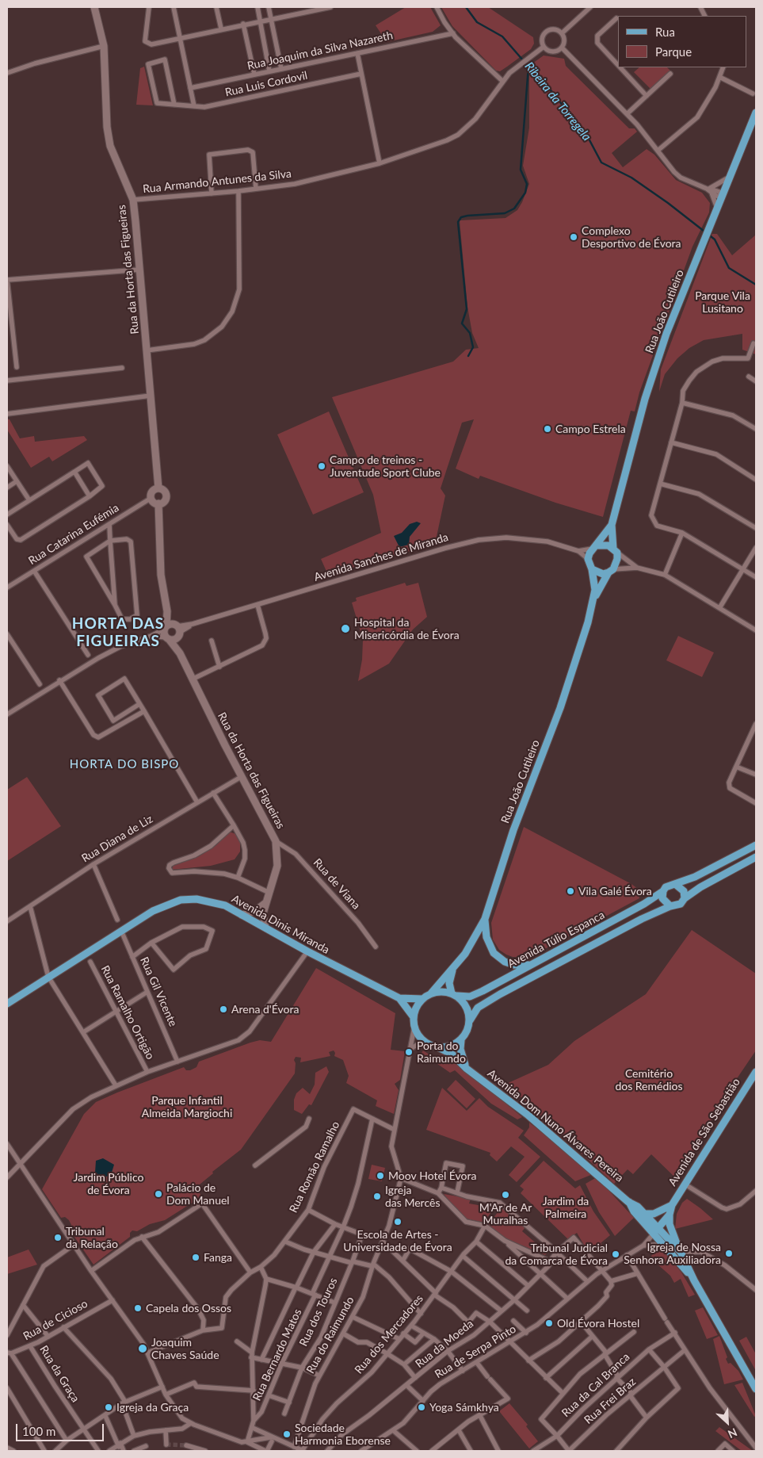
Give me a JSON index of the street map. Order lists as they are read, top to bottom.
{
  "streets": {
    "main road": [
      "Rua João Cutileiro",
      "Avenida Dinis Miranda",
      "Avenida Túlio Espanca",
      "Avenida Dom Nuno Álvares Pereira",
      "Avenida de São Sebastião"
    ],
    "street": [
      "Rua Joaquim da Silva Nazareth",
      "Rua Luis Cordovil",
      "Rua Armando Antunes da Silva",
      "Rua da Horta das Figueiras",
      "Rua Catarina Eufémia",
      "Avenida Sanches de Miranda",
      "Rua Diana de Liz",
      "Rua de Viana",
      "Rua Gil Vicente",
      "Rua Ramalho Ortigão",
      "Rua Romão Ramalho",
      "Rua dos Touros",
      "Rua de Cicioso",
      "Rua dos Mercadores",
      "Rua do Raimundo",
      "Rua da Moeda",
      "Rua de Serpa Pinto",
      "Rua Bernardo Matos",
      "Rua da Graça",
      "Rua da Cal Branca",
      "Rua Frei Braz"
    ]
  },
  "crossings": [
    ["Rua Armando Antunes da Silva", "Rua da Horta das Figueiras"],
    ["Rua da Horta das Figueiras", "Rua Catarina Eufémia"],
    ["Rua da Horta das Figueiras", "Avenida Sanches de Miranda"],
    ["Rua da Horta das Figueiras", "Rua Diana de Liz"],
    ["Rua da Horta das Figueiras", "Rua de Viana"],
    ["Rua da Horta das Figueiras", "Avenida Dinis Miranda"],
    ["Rua João Cutileiro", "Avenida Sanches de Miranda"],
    ["Rua João Cutileiro", "Avenida Dinis Miranda"],
    ["Rua João Cutileiro", "Avenida Túlio Espanca"],
    ["Rua João Cutileiro", "Avenida Dom Nuno Álvares Pereira"],
    ["Avenida Dinis Miranda", "Avenida Túlio Espanca"],
    ["Avenida Dinis Miranda", "Rua Gil Vicente"],
    ["Avenida Dinis Miranda", "Avenida Dom Nuno Álvares Pereira"],
    ["Avenida Túlio Espanca", "Avenida Dom Nuno Álvares Pereira"],
    ["Avenida Dom Nuno Álvares Pereira", "Avenida de São Sebastião"],
    ["Avenida Dom Nuno Álvares Pereira", "Rua de Serpa Pinto"],
    ["Avenida de São Sebastião", "Rua de Serpa Pinto"],
    ["Rua Romão Ramalho", "Rua Bernardo Matos"],
    ["Rua dos Touros", "Rua Bernardo Matos"],
    ["Rua de Cicioso", "Rua da Graça"],
    ["Rua da Moeda", "Rua de Serpa Pinto"]
  ],
  "districts": ["HORTA DAS FIGUEIRAS", "HORTA DO BISPO"],
  "water": ["Ribeira da Torregela"],
  "parks": [
    "Parque Vila Lusitano",
    "Cemitério dos Remédios",
    "Parque Infantil Almeida Margiochi",
    "Jardim Público de Évora",
    "Jardim da Palmeira"
  ],
  "places": [
    "Complexo Desportivo de Évora",
    "Campo Estrela",
    "Campo de treinos - Juventude Sport Clube",
    "Hospital da Misericórdia de Évora",
    "Vila Galé Évora",
    "Arena d'Évora",
    "Porta do Raimundo",
    "Moov Hotel Évora",
    "Palácio de Dom Manuel",
    "M'Ar de Ar Muralhas",
    "Igreja das Mercês",
    "Escola de Artes - Universidade de Évora",
    "Tribunal da Relação",
    "Igreja de Nossa Senhora Auxiliadora",
    "Tribunal Judicial da Comarca de Évora",
    "Fanga",
    "Capela dos Ossos",
    "Old Évora Hostel",
    "Joaquim Chaves Saúde",
    "Igreja da Graça",
    "Yoga Sámkhya",
    "Sociedade Harmonia Eborense"
  ],
  "legend": ["Rua", "Parque"],
  "scale_bar": "100 m",
  "north": "bottom right"
}
